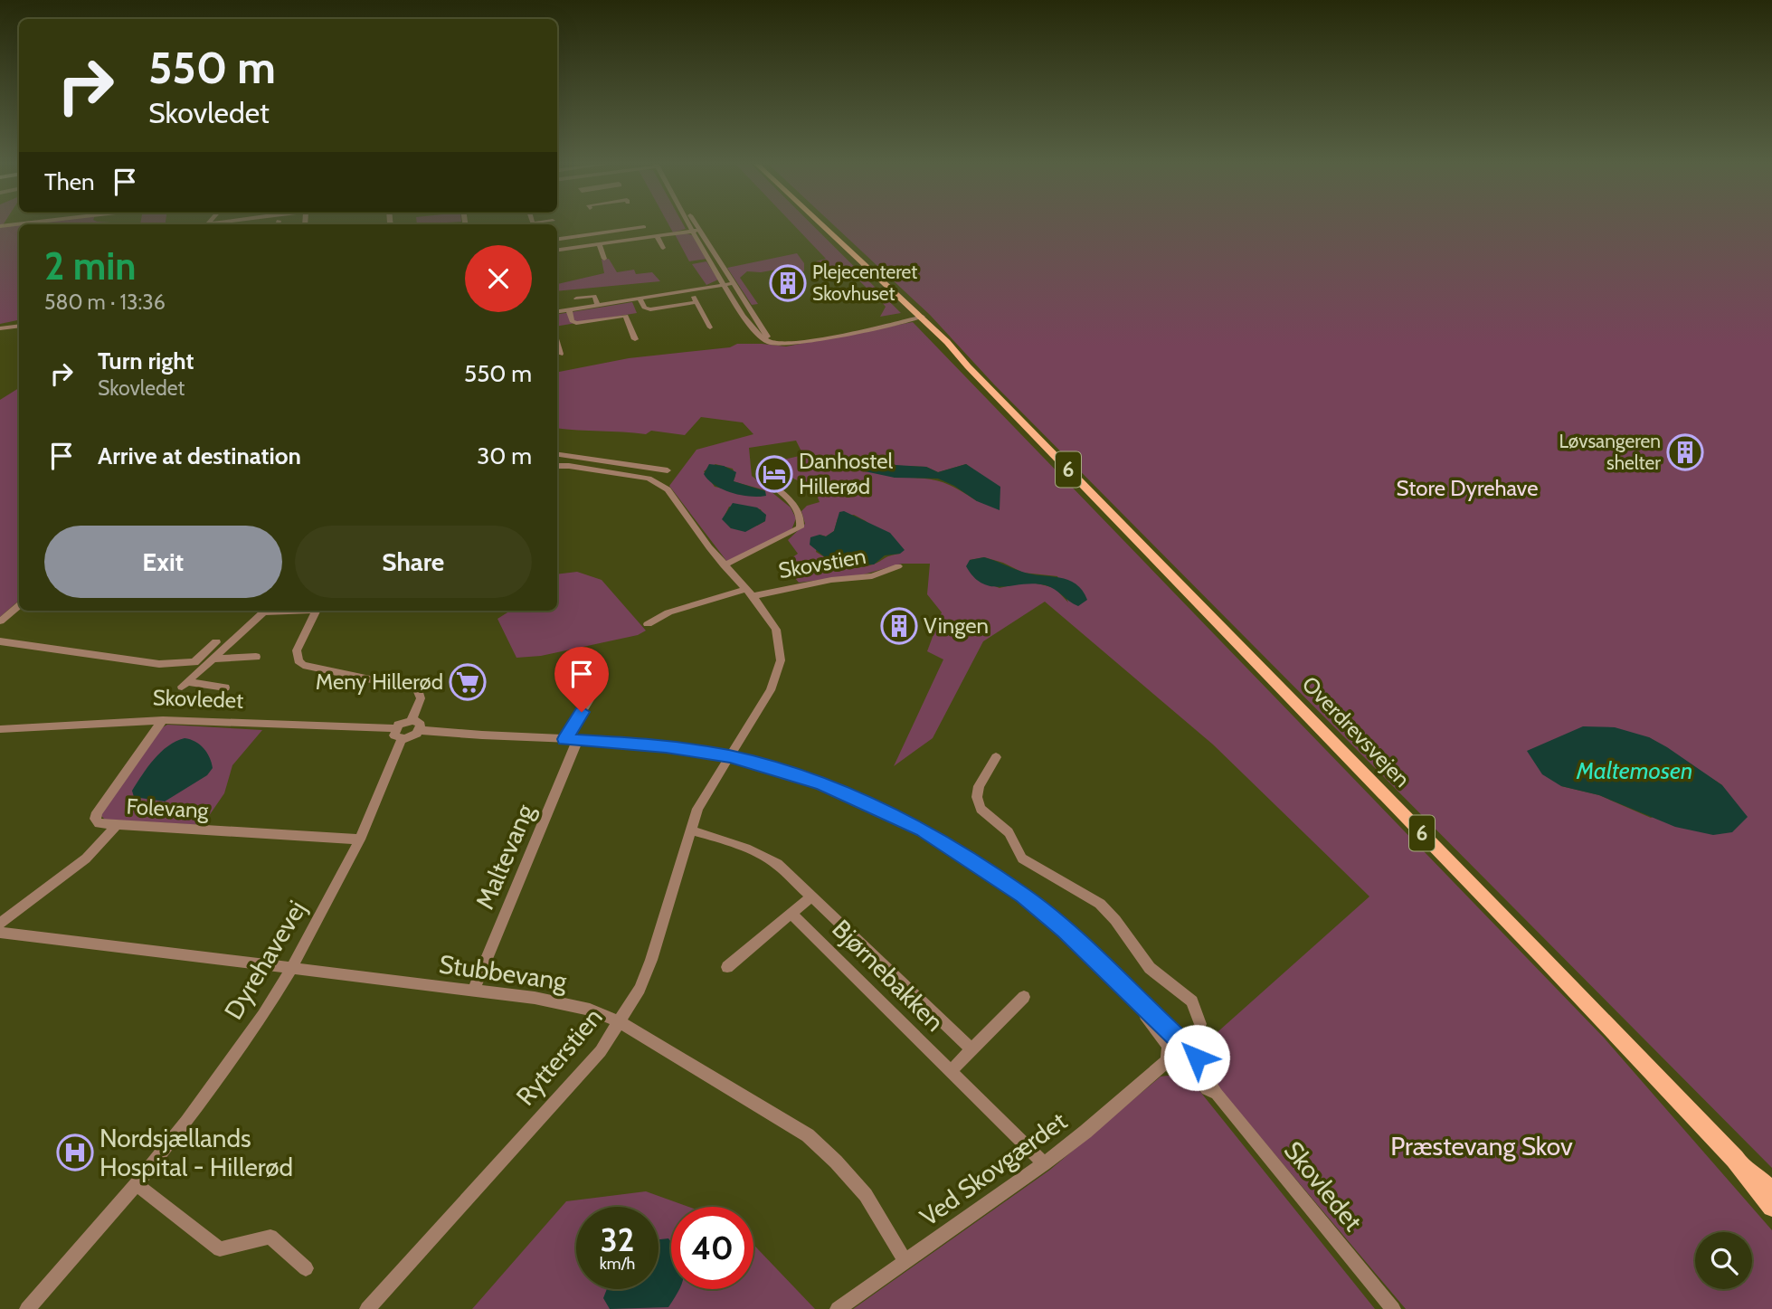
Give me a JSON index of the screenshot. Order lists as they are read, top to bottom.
{
  "streets": {
    "main road": ["6", "Overdrevsvejen"],
    "street": [
      "Skovstien",
      "Skovledet",
      "Folevang",
      "Maltevang",
      "Dyrehavevej",
      "Stubbevang",
      "Bjørnebakken",
      "Rytterstien",
      "Ved Skovgærdet"
    ]
  },
  "crossings": [
    ["Skovstien", "Rytterstien"],
    ["Skovledet", "Folevang"],
    ["Skovledet", "Dyrehavevej"],
    ["Folevang", "Dyrehavevej"],
    ["Maltevang", "Stubbevang"],
    ["Dyrehavevej", "Stubbevang"],
    ["Stubbevang", "Rytterstien"],
    ["Stubbevang", "Ved Skovgærdet"],
    ["Bjørnebakken", "Rytterstien"],
    ["Bjørnebakken", "Ved Skovgærdet"]
  ],
  "water": ["Maltemosen"],
  "parks": ["Store Dyrehave", "Præstevang Skov"],
  "places": {
    "building": ["Plejecenteret Skovhuset", "Løvsangeren shelter", "Vingen"],
    "hotel": ["Danhostel Hillerød"],
    "supermarket": ["Meny Hillerød"],
    "hospital": ["Nordsjællands Hospital - Hillerød"]
  },
  "page": {
    "turn": ["550 m", "Skovledet"],
    "then": "Then",
    "heading": ["2 min", "580 m · 13:36"],
    "list": [
      {
        "name": "Turn right",
        "note": "Skovledet",
        "value": "550 m"
      },
      {
        "name": "Arrive at destination",
        "value": "30 m"
      }
    ],
    "buttons": ["Exit", "Share"],
    "speed": "32 km/h",
    "limit": "40"
  }
}
